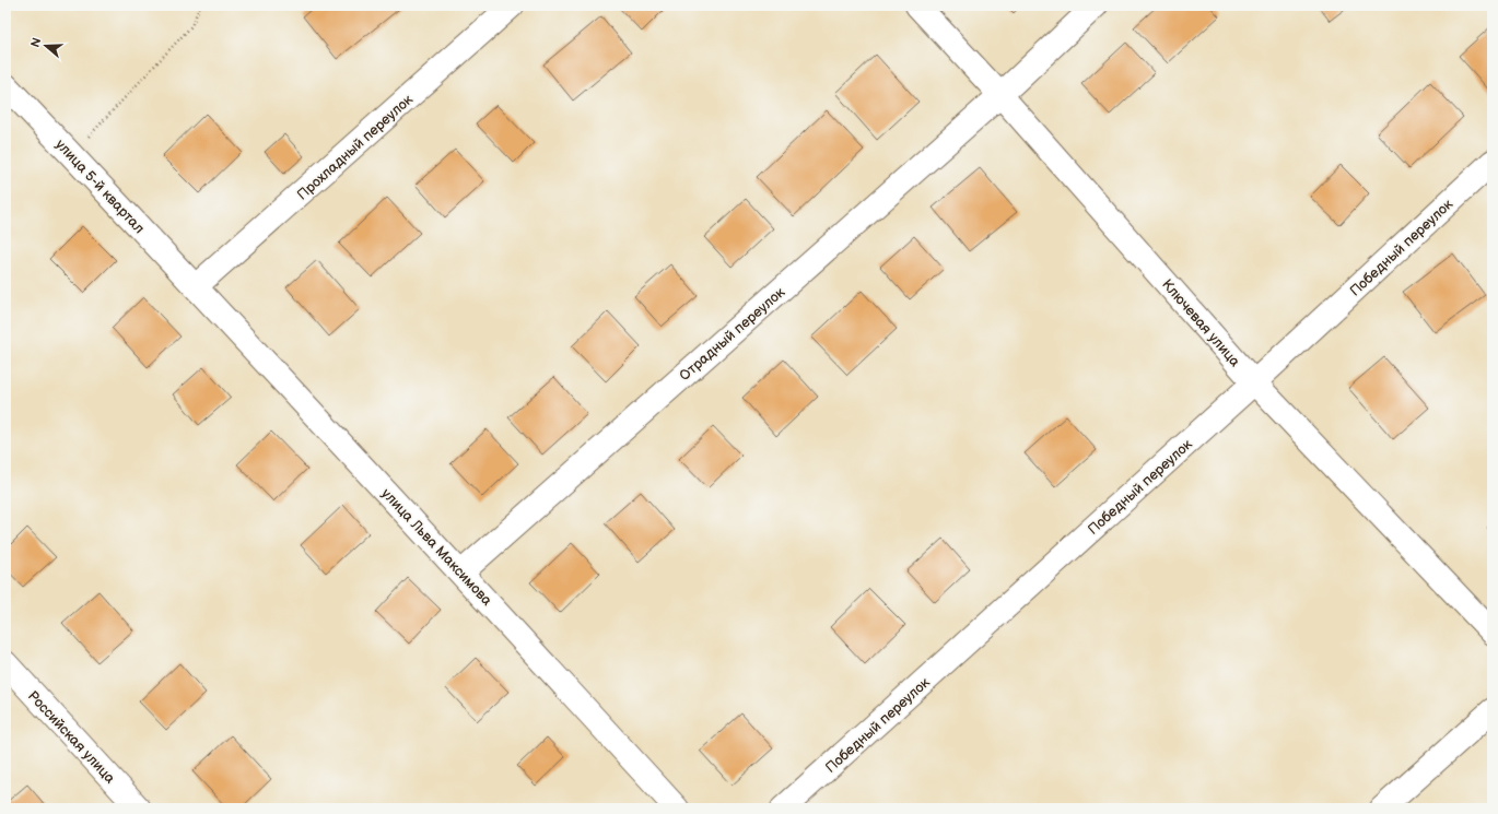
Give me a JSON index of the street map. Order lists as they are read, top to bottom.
{
  "streets": {
    "street": [
      "Прохладный переулок",
      "улица 5-й квартал",
      "Победный переулок",
      "Ключевая улица",
      "Отрадный переулок",
      "улица Льва Максимова",
      "Российская улица"
    ]
  },
  "crossings": [
    ["Прохладный переулок", "улица 5-й квартал"],
    ["Прохладный переулок", "улица Льва Максимова"],
    ["улица 5-й квартал", "улица Льва Максимова"],
    ["Победный переулок", "Ключевая улица"],
    ["Ключевая улица", "Отрадный переулок"],
    ["Отрадный переулок", "улица Льва Максимова"]
  ],
  "north": "left"
}
